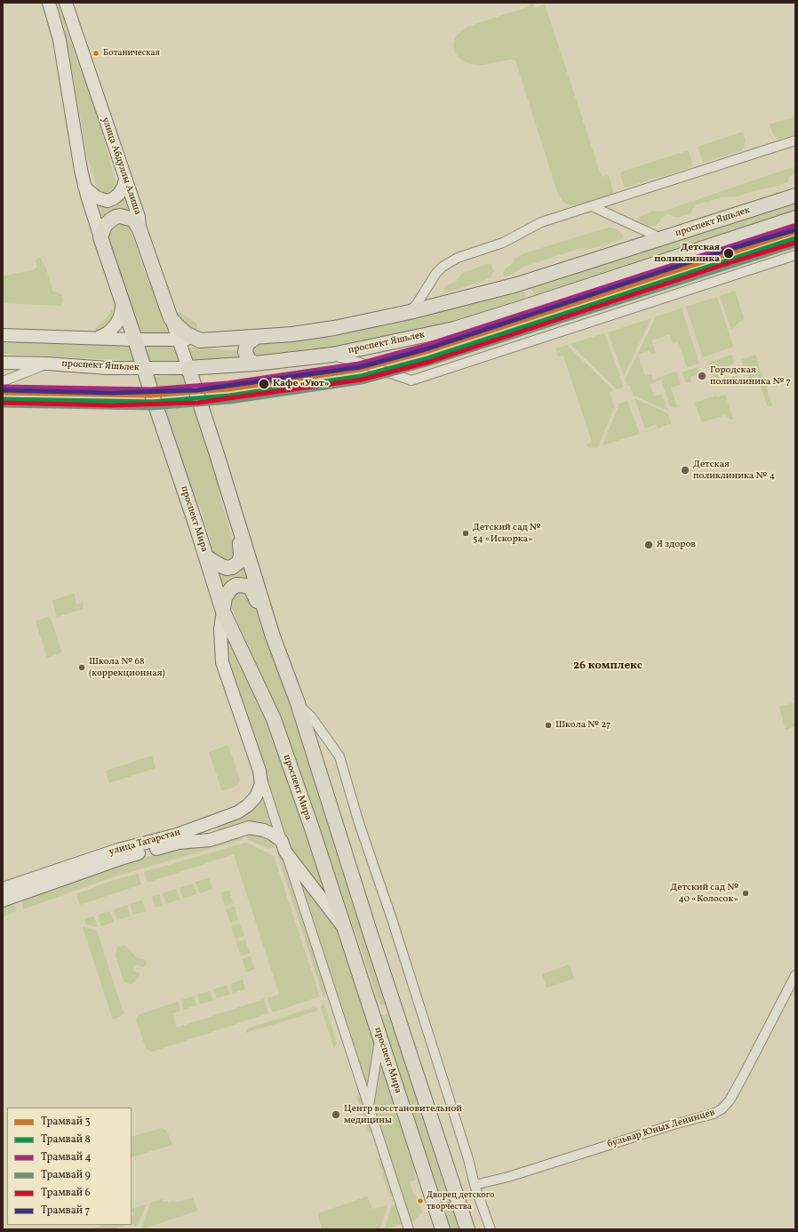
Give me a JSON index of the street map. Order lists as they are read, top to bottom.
{
  "streets": {
    "main road": [
      "улица Абдуллы Алиша",
      "проспект Яшьлек",
      "проспект Мира",
      "улица Татарстан"
    ],
    "street": ["бульвар Юных Ленинцев"]
  },
  "crossings": [
    ["улица Абдуллы Алиша", "проспект Яшьлек"],
    ["проспект Яшьлек", "проспект Мира"],
    ["проспект Мира", "улица Татарстан"]
  ],
  "districts": ["26 комплекс"],
  "places": [
    "Ботаническая",
    "Детская поликлиника",
    "Городская поликлиника № 7",
    "Кафе «Уют»",
    "Детская поликлиника № 4",
    "Детский сад № 54 «Искорка»",
    "Я здоров",
    "Школа № 68 (коррекционная)",
    "Школа № 27",
    "Детский сад № 40 «Колосок»",
    "Центр восстановительной медицины",
    "Дворец детского творчества"
  ],
  "lines": [
    "tram line 4",
    "tram line 7",
    "tram line 3",
    "tram line 8",
    "tram line 6",
    "tram line 9"
  ],
  "legend": [
    "Трамвай 3",
    "Трамвай 8",
    "Трамвай 4",
    "Трамвай 9",
    "Трамвай 6",
    "Трамвай 7"
  ]
}
